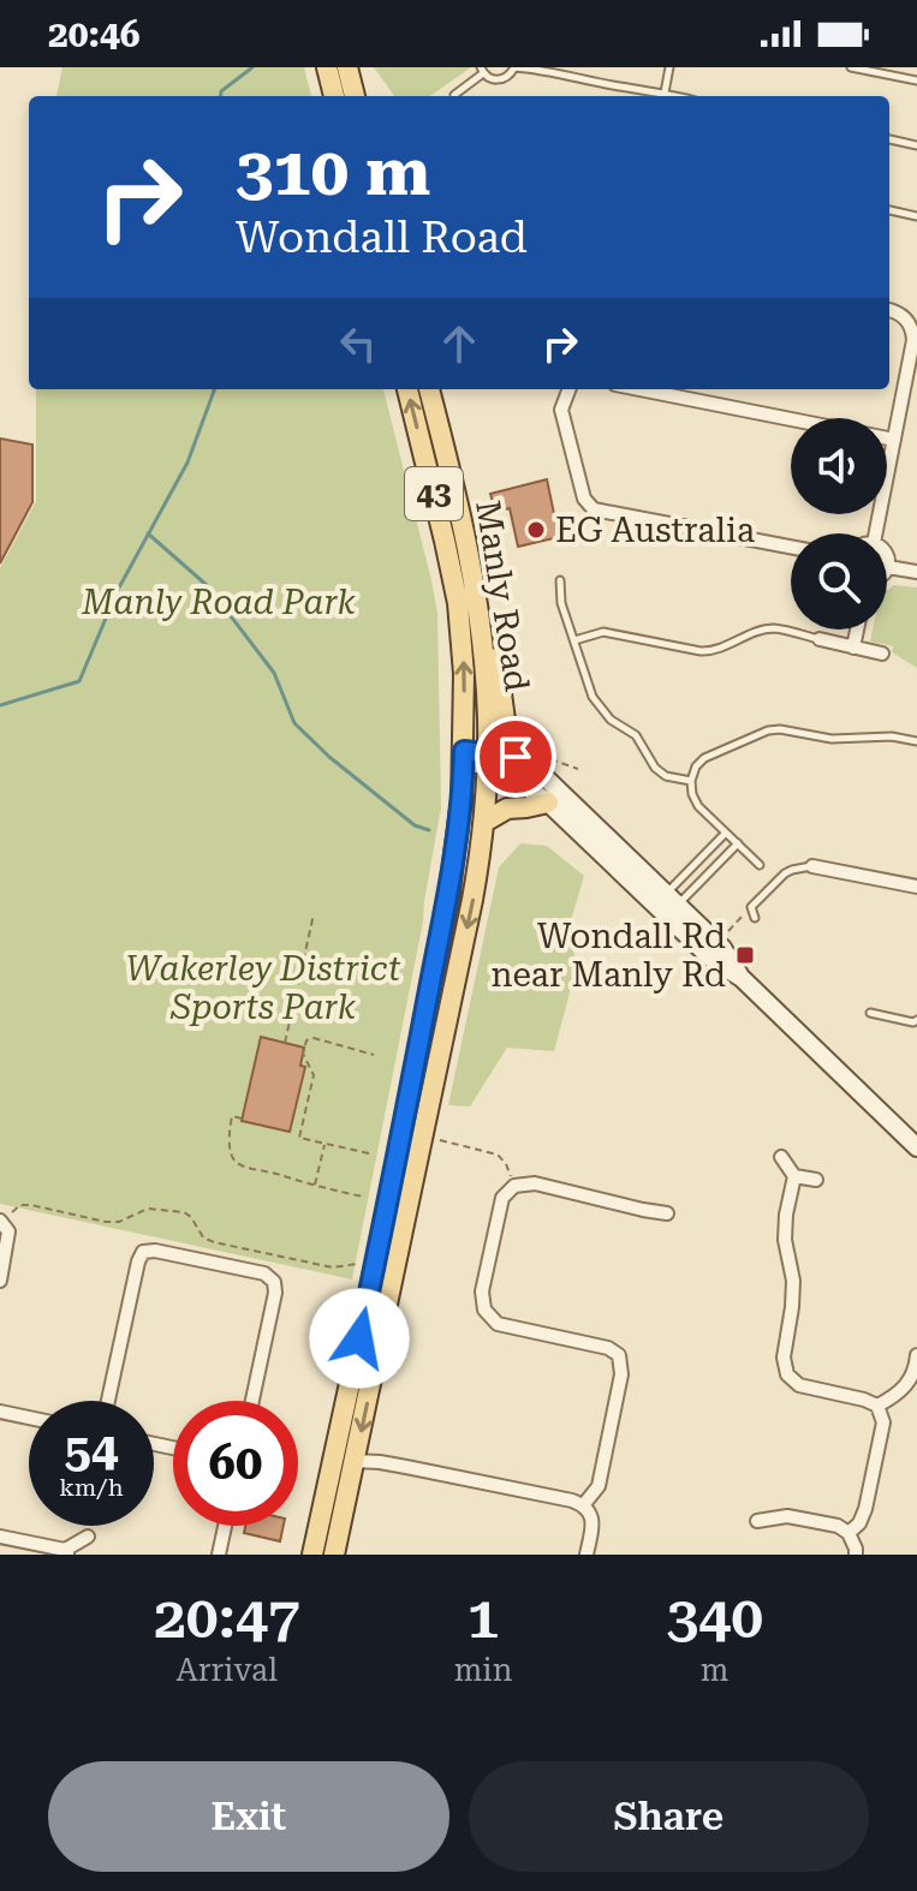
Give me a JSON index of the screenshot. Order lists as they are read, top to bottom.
{
  "streets": {
    "main road": ["43", "Manly Road"]
  },
  "parks": ["Manly Road Park", "Wakerley District Sports Park"],
  "places": {
    "other": ["EG Australia"],
    "transit": ["Wondall Rd near Manly Rd"]
  },
  "page": {
    "status": "20:46",
    "turn": ["310 m", "Wondall Road"],
    "speed": "54 km/h",
    "limit": "60",
    "eta": [
      "20:47",
      "Arrival",
      "1",
      "min",
      "340",
      "m"
    ],
    "buttons": ["Exit", "Share"]
  }
}
